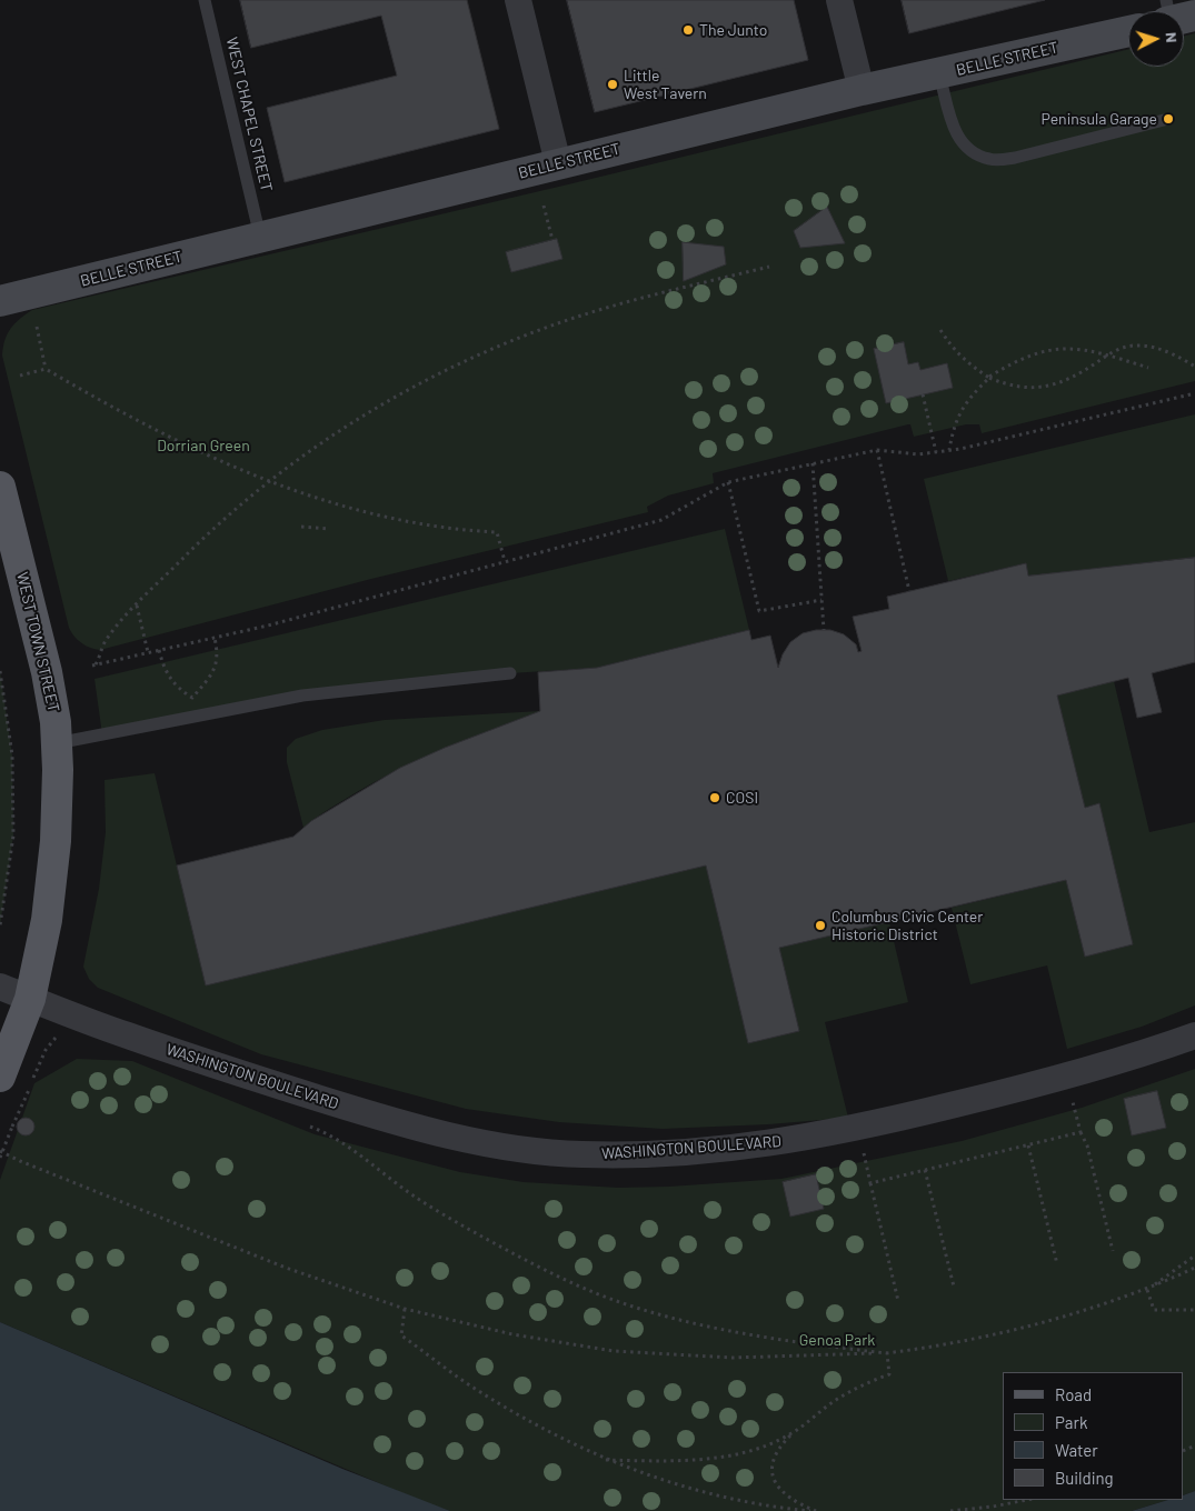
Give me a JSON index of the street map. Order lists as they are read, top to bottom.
{
  "streets": {
    "main road": ["WEST TOWN STREET"],
    "street": ["BELLE STREET", "WASHINGTON BOULEVARD"],
    "lane": ["WEST CHAPEL STREET"]
  },
  "crossings": [
    ["BELLE STREET", "WEST CHAPEL STREET"],
    ["WEST TOWN STREET", "WASHINGTON BOULEVARD"]
  ],
  "parks": ["Dorrian Green", "Genoa Park"],
  "places": [
    "The Junto",
    "Little West Tavern",
    "Peninsula Garage",
    "COSI",
    "Columbus Civic Center Historic District"
  ],
  "legend": [
    "Road",
    "Park",
    "Water",
    "Building"
  ],
  "north": "right"
}
